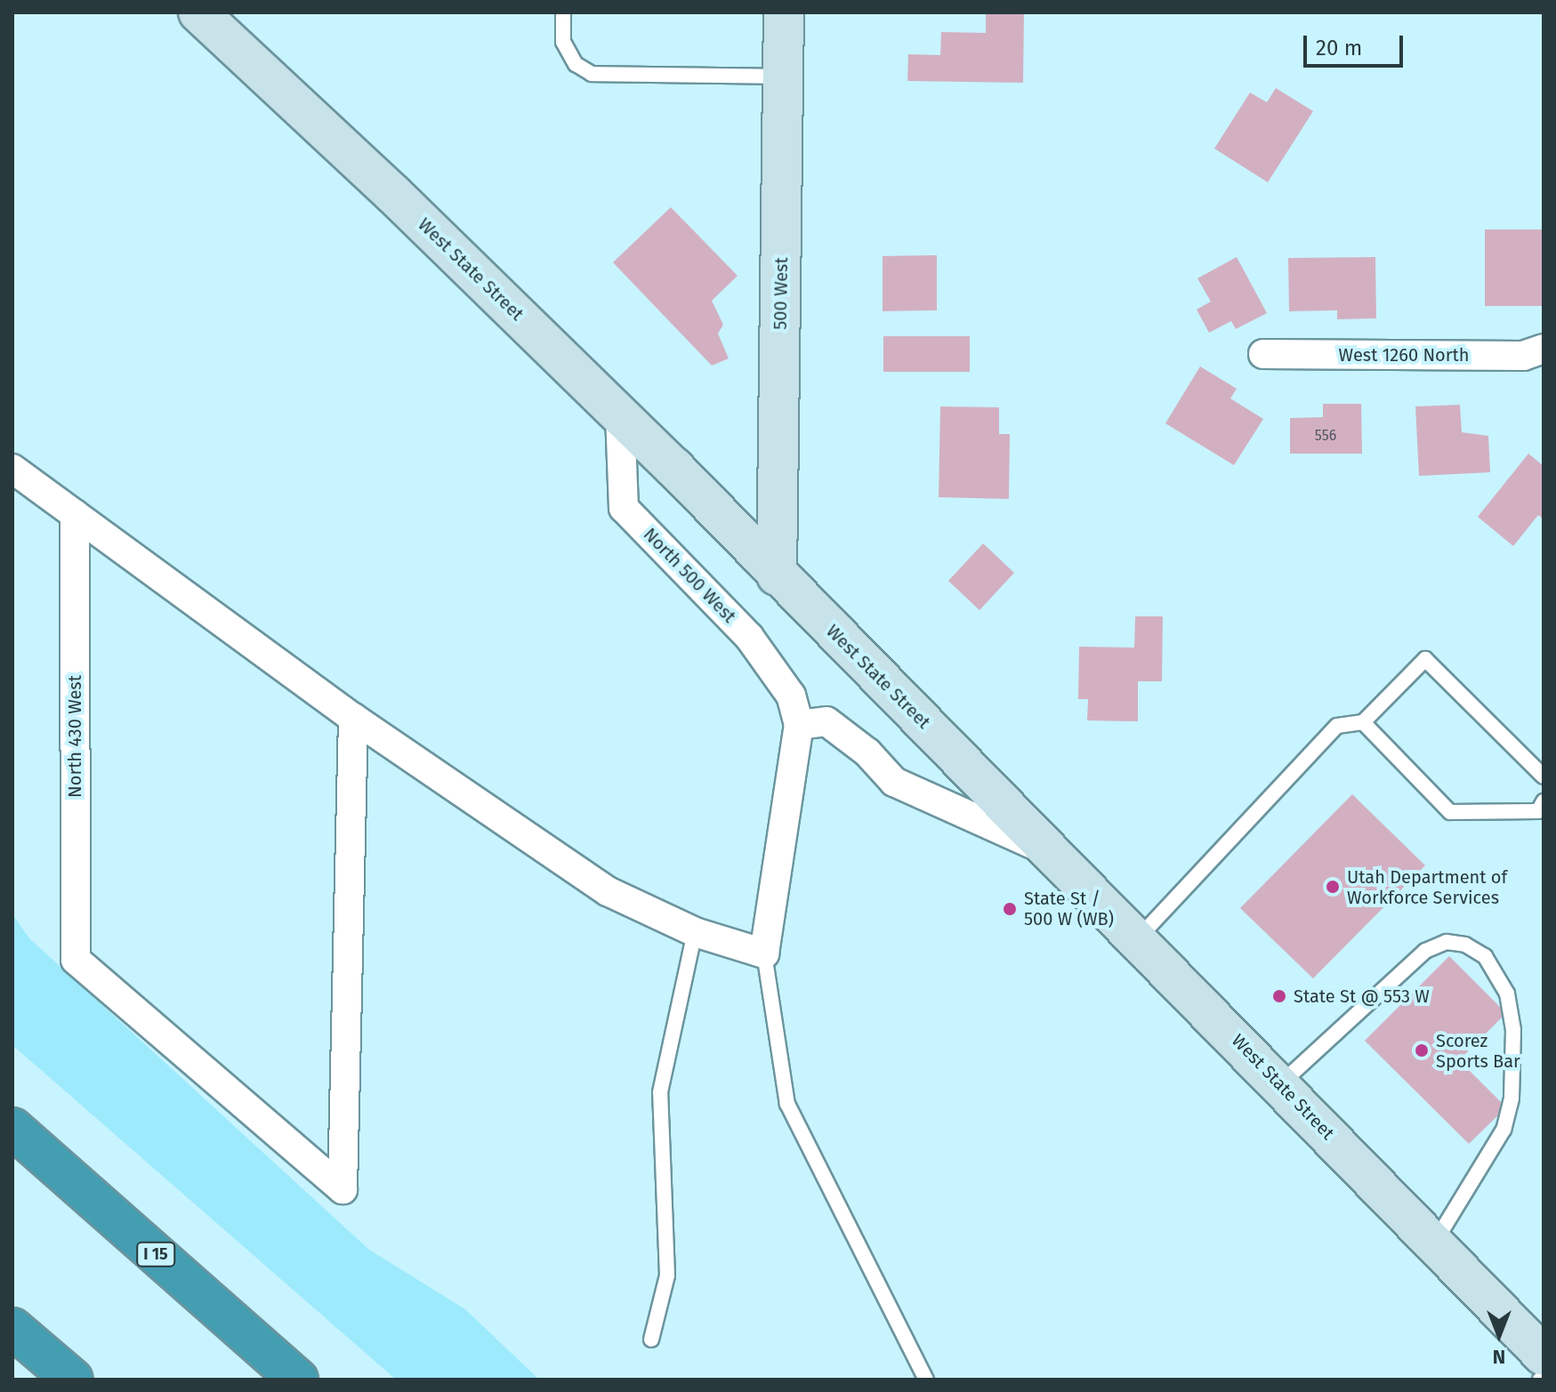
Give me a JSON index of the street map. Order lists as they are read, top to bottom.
{
  "streets": {
    "highway": ["I 15"],
    "main road": ["West State Street", "500 West"],
    "street": ["West 1260 North", "North 500 West", "North 430 West"]
  },
  "crossings": [
    ["West State Street", "500 West"],
    ["West State Street", "North 500 West"]
  ],
  "places": [
    "Utah Department of Workforce Services",
    "State St / 500 W (WB)",
    "State St @ 553 W",
    "Scorez Sports Bar"
  ],
  "house_numbers": ["556"],
  "scale_bar": "20 m",
  "north": "bottom"
}
